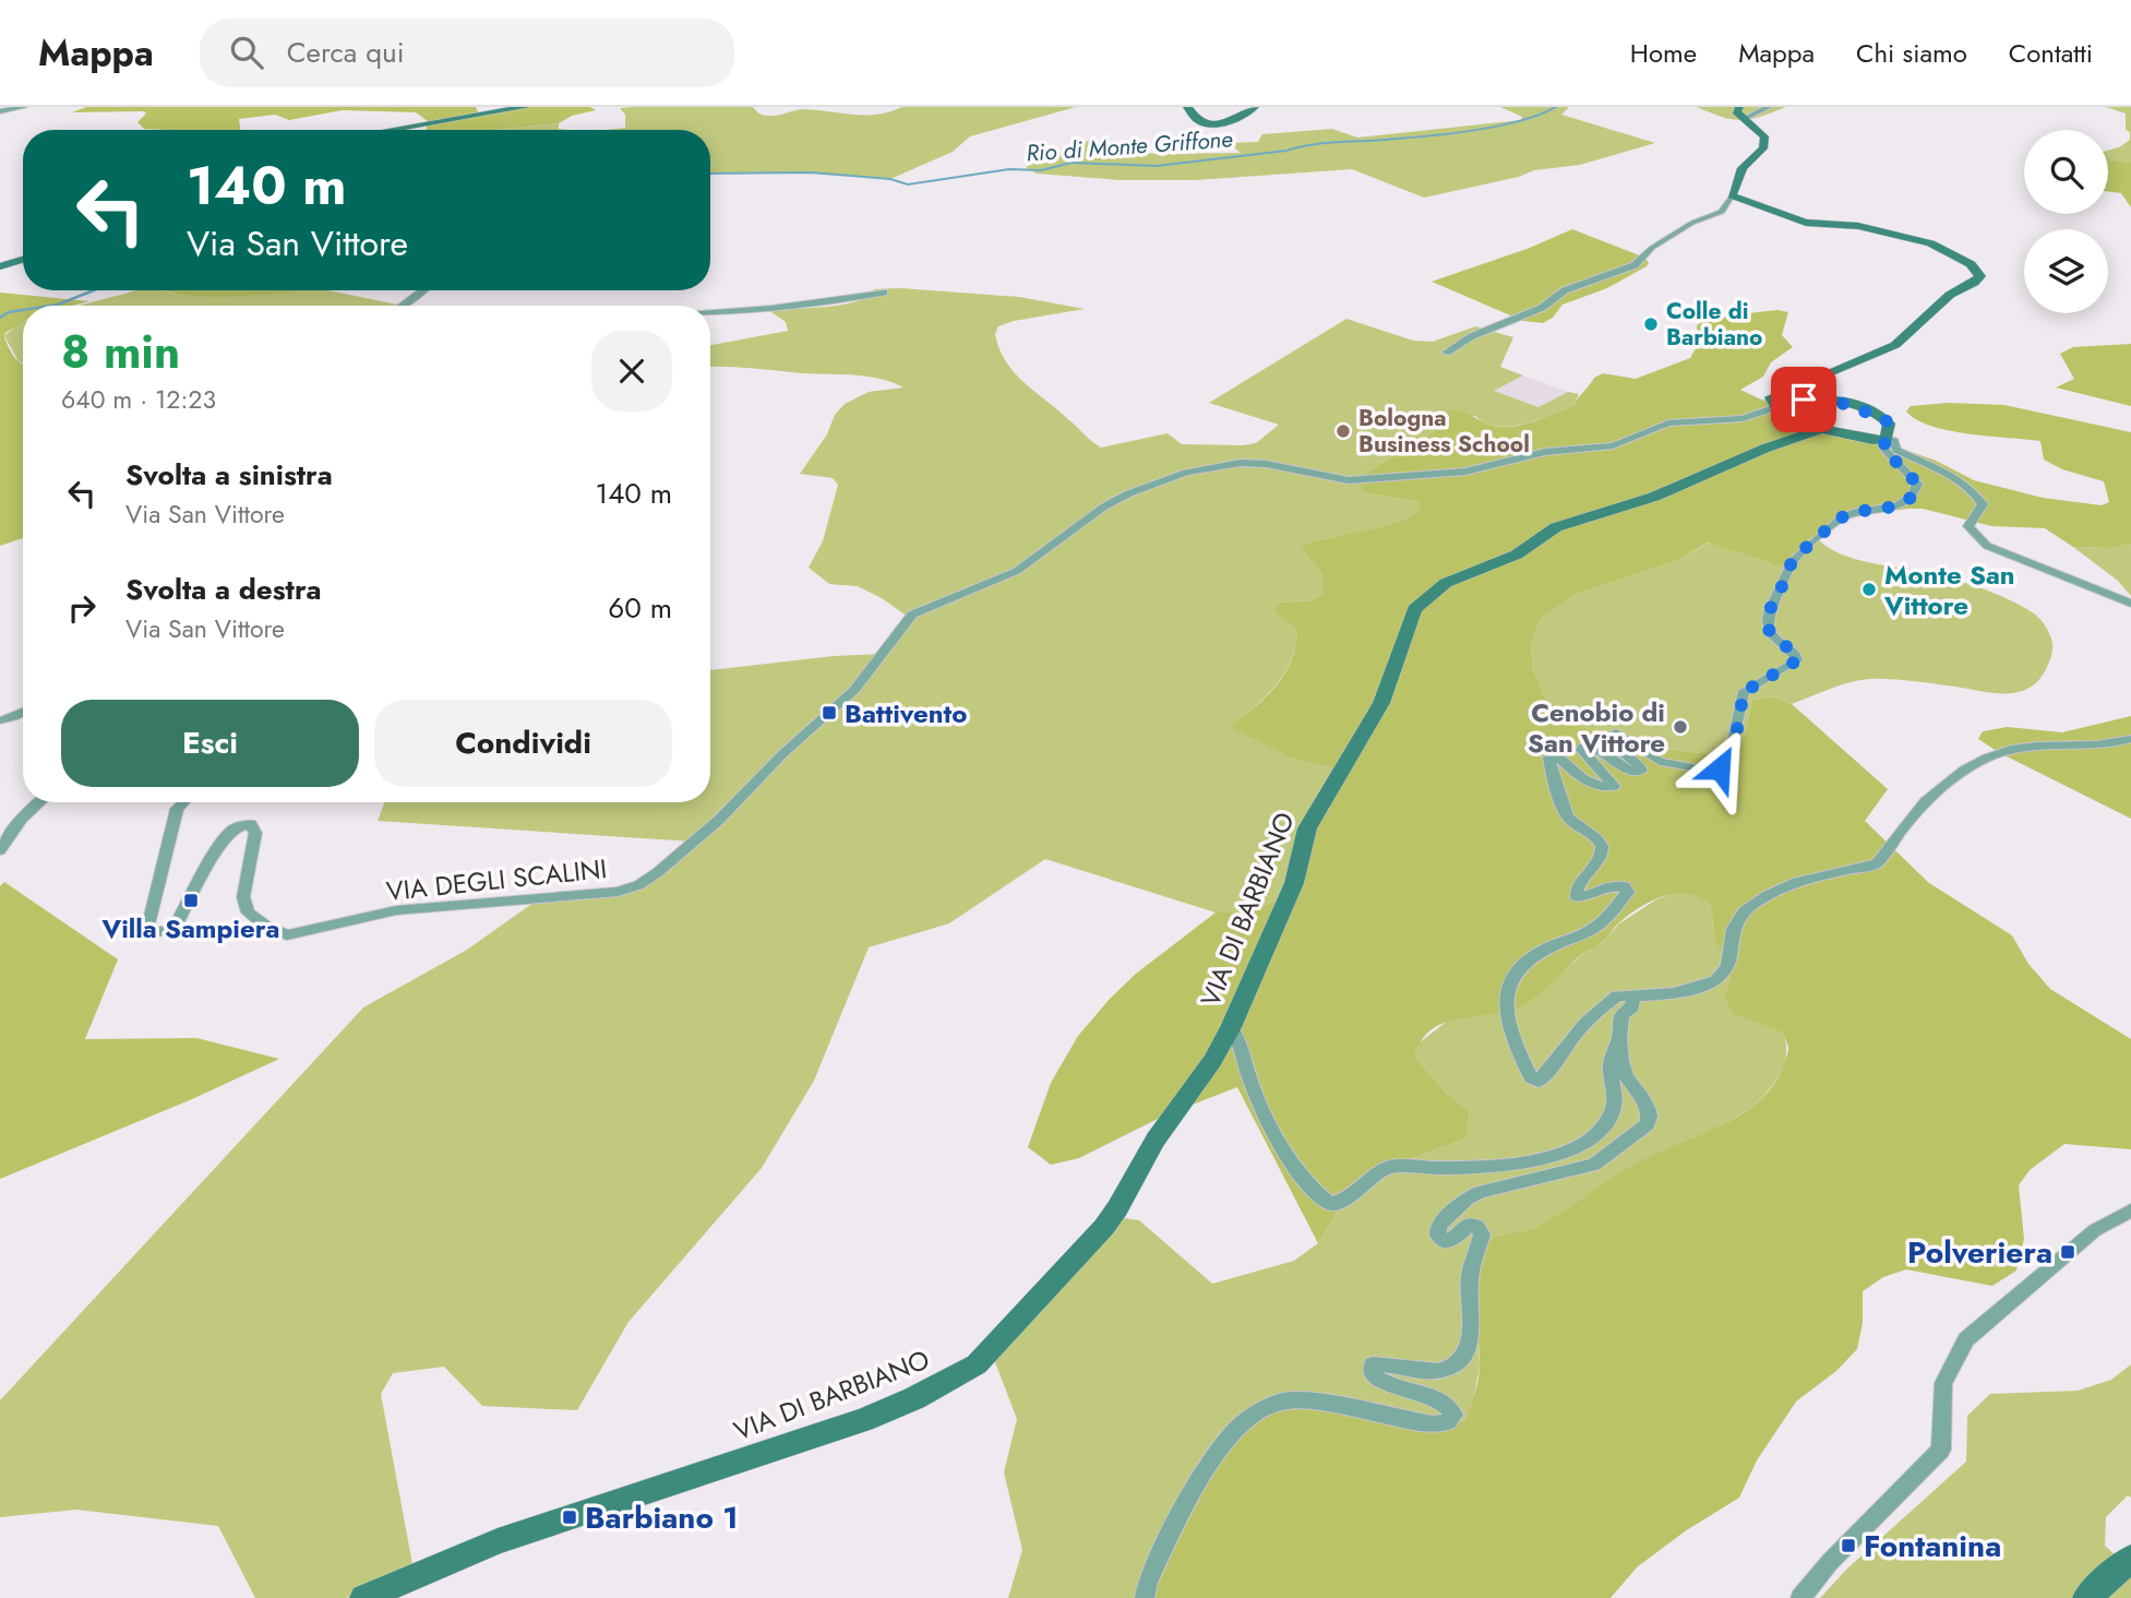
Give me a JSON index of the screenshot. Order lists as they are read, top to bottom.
{
  "streets": {
    "street": ["VIA DEGLI SCALINI", "VIA DI BARBIANO"]
  },
  "water": ["Rio di Monte Griffone"],
  "places": {
    "other": [
      "Colle di Barbiano",
      "Bologna Business School",
      "Monte San Vittore",
      "Cenobio di San Vittore"
    ],
    "transit": [
      "Battivento",
      "Villa Sampiera",
      "Polveriera",
      "Barbiano 1",
      "Fontanina"
    ]
  },
  "page": {
    "header": "Mappa",
    "search": "Cerca qui",
    "nav": [
      "Home",
      "Mappa",
      "Chi siamo",
      "Contatti"
    ],
    "turn": ["140 m", "Via San Vittore"],
    "heading": ["8 min", "640 m · 12:23"],
    "list": [
      {
        "name": "Svolta a sinistra",
        "note": "Via San Vittore",
        "value": "140 m"
      },
      {
        "name": "Svolta a destra",
        "note": "Via San Vittore",
        "value": "60 m"
      }
    ],
    "buttons": ["Esci", "Condividi"]
  }
}
